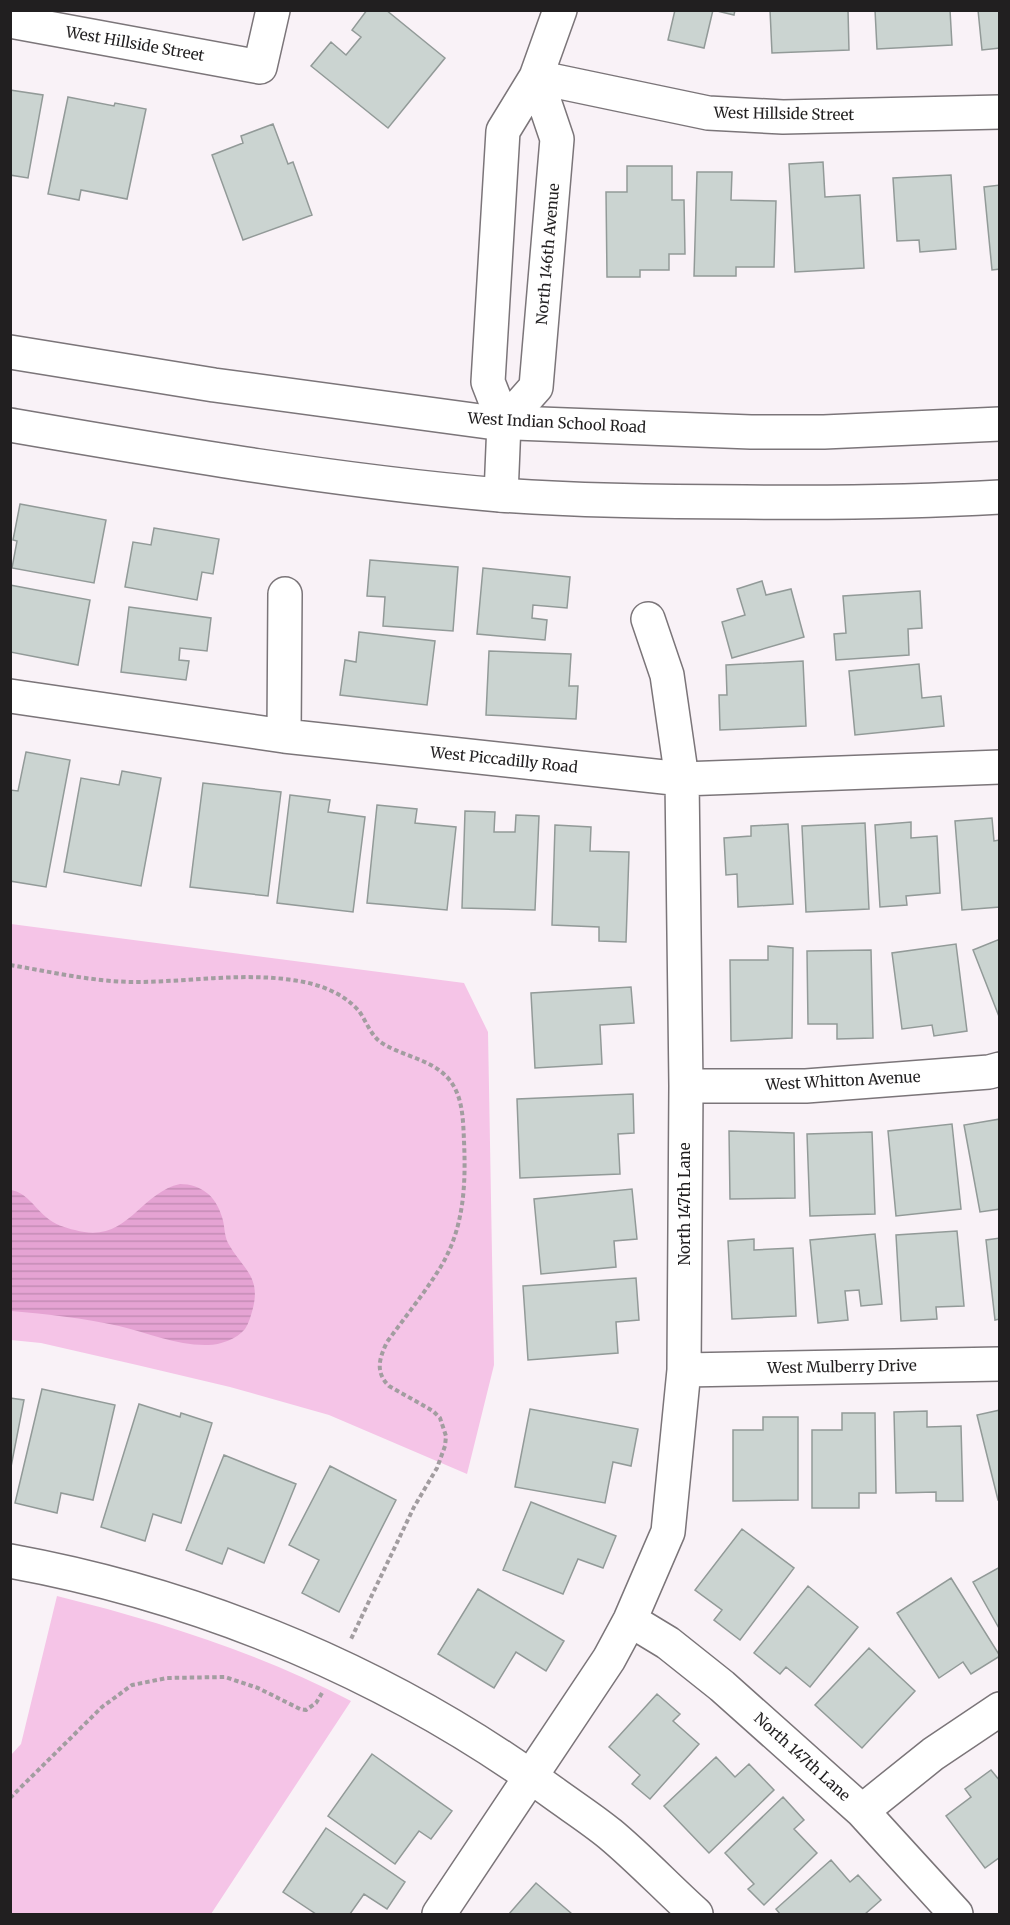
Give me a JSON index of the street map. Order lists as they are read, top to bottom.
{
  "streets": {
    "street": [
      "West Hillside Street",
      "North 146th Avenue",
      "West Indian School Road",
      "West Piccadilly Road",
      "West Whitton Avenue",
      "North 147th Lane",
      "West Mulberry Drive"
    ]
  },
  "crossings": [
    ["West Hillside Street", "North 146th Avenue"],
    ["North 146th Avenue", "West Indian School Road"],
    ["West Piccadilly Road", "North 147th Lane"],
    ["West Whitton Avenue", "North 147th Lane"],
    ["North 147th Lane", "West Mulberry Drive"]
  ]
}
